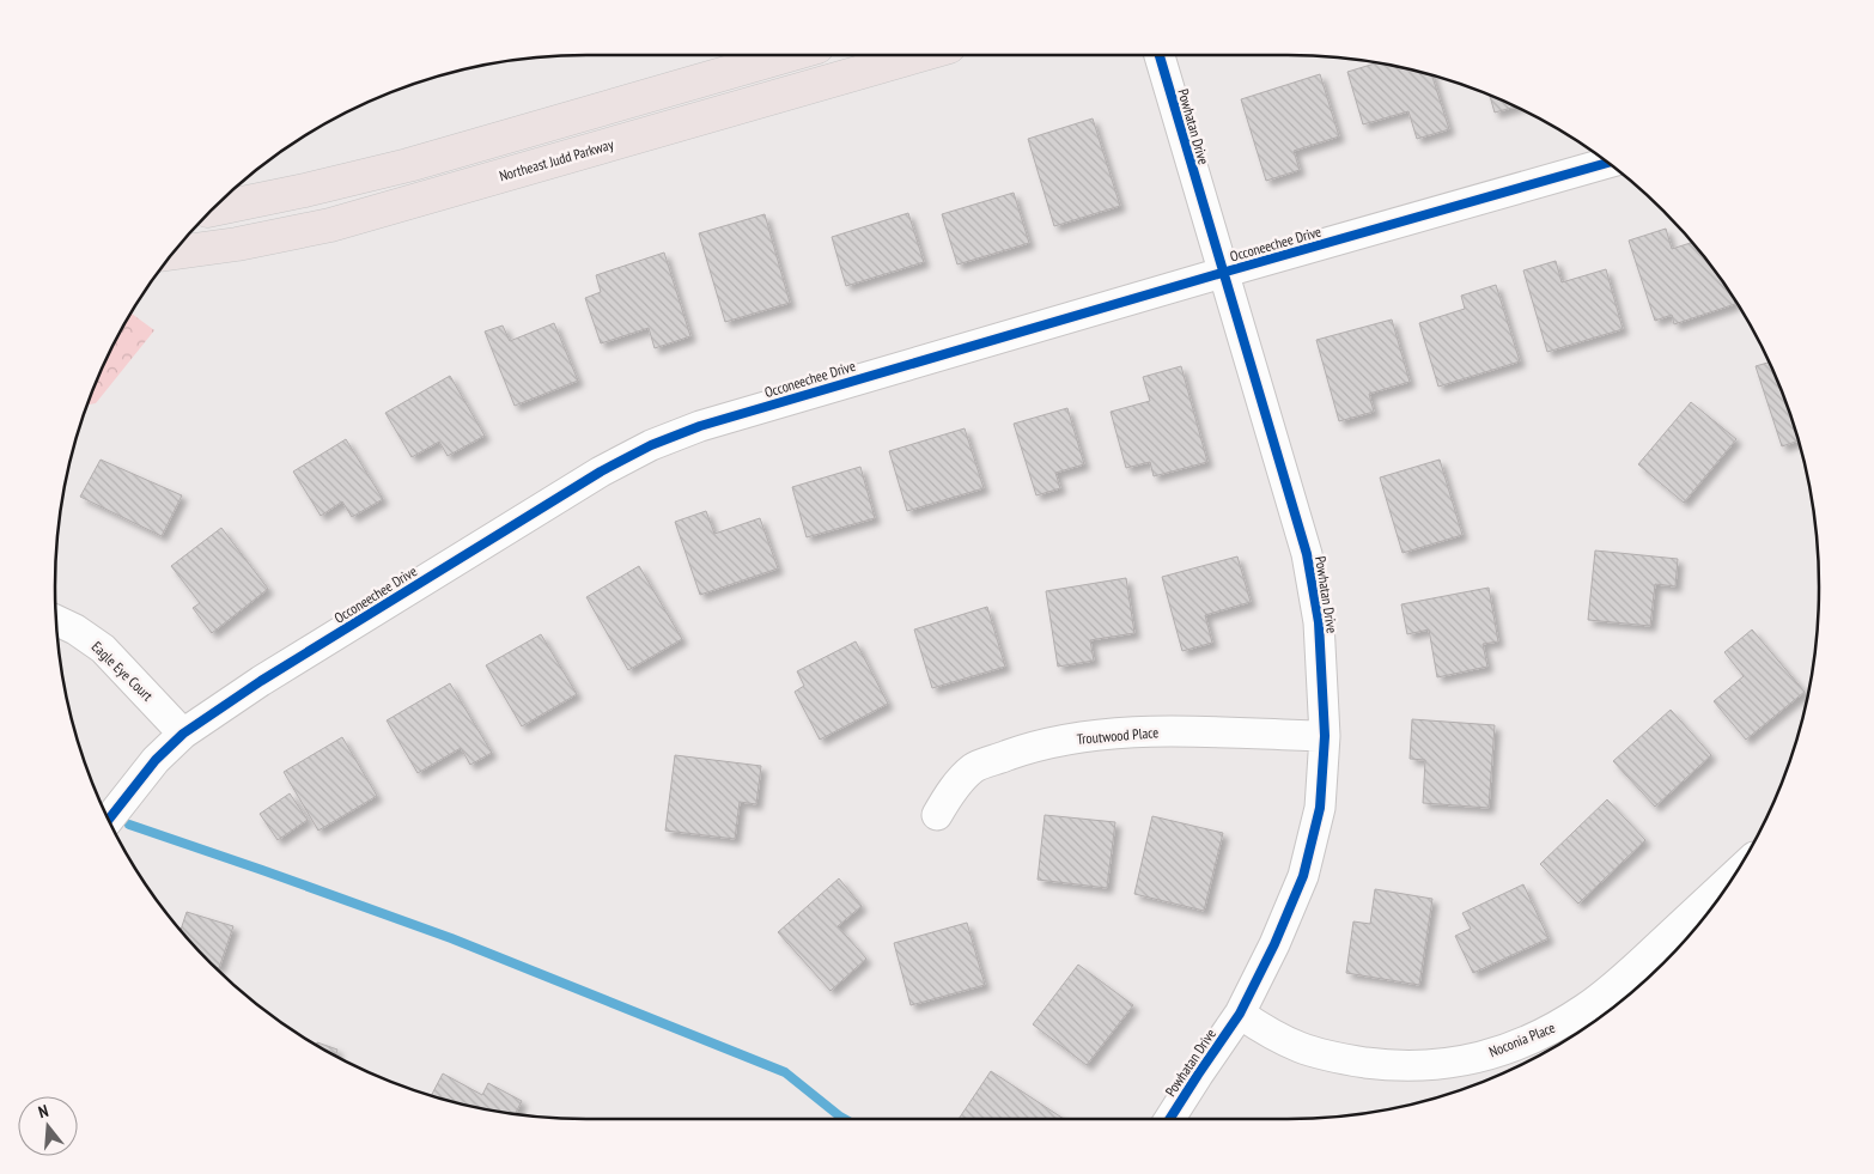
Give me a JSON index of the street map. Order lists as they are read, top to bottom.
{
  "streets": {
    "highway": ["Northeast Judd Parkway"],
    "street": [
      "Powhatan Drive",
      "Occoneechee Drive",
      "Eagle Eye Court",
      "Troutwood Place",
      "Noconia Place"
    ]
  },
  "crossings": [
    ["Powhatan Drive", "Occoneechee Drive"],
    ["Powhatan Drive", "Troutwood Place"],
    ["Powhatan Drive", "Noconia Place"],
    ["Occoneechee Drive", "Eagle Eye Court"]
  ],
  "north": "top"
}
